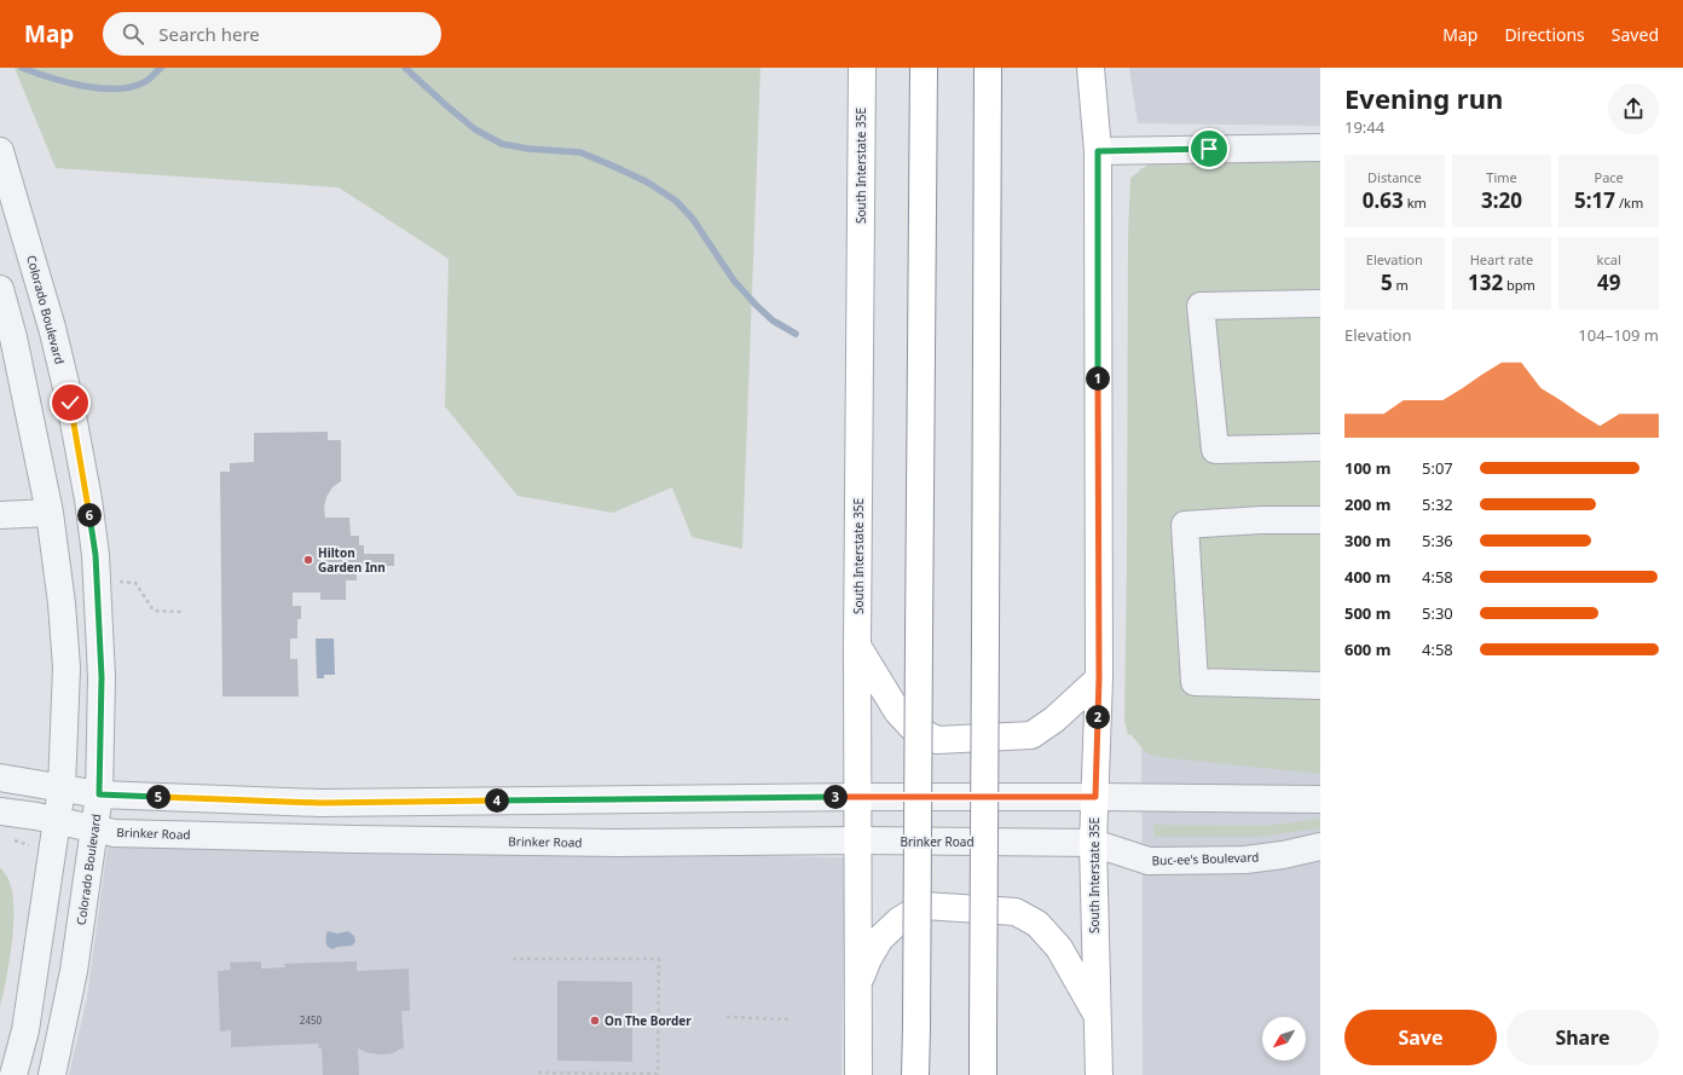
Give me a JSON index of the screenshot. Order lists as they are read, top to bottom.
{
  "streets": {
    "main road": ["South Interstate 35E"],
    "street": ["Colorado Boulevard", "Brinker Road", "Buc-ee's Boulevard"]
  },
  "crossings": [
    ["South Interstate 35E", "Brinker Road"],
    ["South Interstate 35E", "Buc-ee's Boulevard"],
    ["Colorado Boulevard", "Brinker Road"],
    ["Brinker Road", "Buc-ee's Boulevard"]
  ],
  "places": ["Hilton Garden Inn", "On The Border"],
  "house_numbers": ["2450"],
  "north": "bottom left",
  "page": {
    "header": "Map",
    "search": "Search here",
    "nav": ["Map", "Directions", "Saved"],
    "heading": ["Evening run", "19:44"],
    "stats": [
      ["Distance", "0.63 km"],
      ["Time", "3:20"],
      ["Pace", "5:17 /km"],
      ["Elevation", "5 m"],
      ["Heart rate", "132 bpm"],
      ["kcal", "49"]
    ],
    "chart": ["Elevation", "104–109 m"],
    "pins": [
      "1",
      "6",
      "2",
      "3",
      "5",
      "4"
    ],
    "list": [
      {
        "name": "100 m",
        "note": "5:07"
      },
      {
        "name": "200 m",
        "note": "5:32"
      },
      {
        "name": "300 m",
        "note": "5:36"
      },
      {
        "name": "400 m",
        "note": "4:58"
      },
      {
        "name": "500 m",
        "note": "5:30"
      },
      {
        "name": "600 m",
        "note": "4:58"
      }
    ],
    "buttons": ["Save", "Share"]
  }
}
